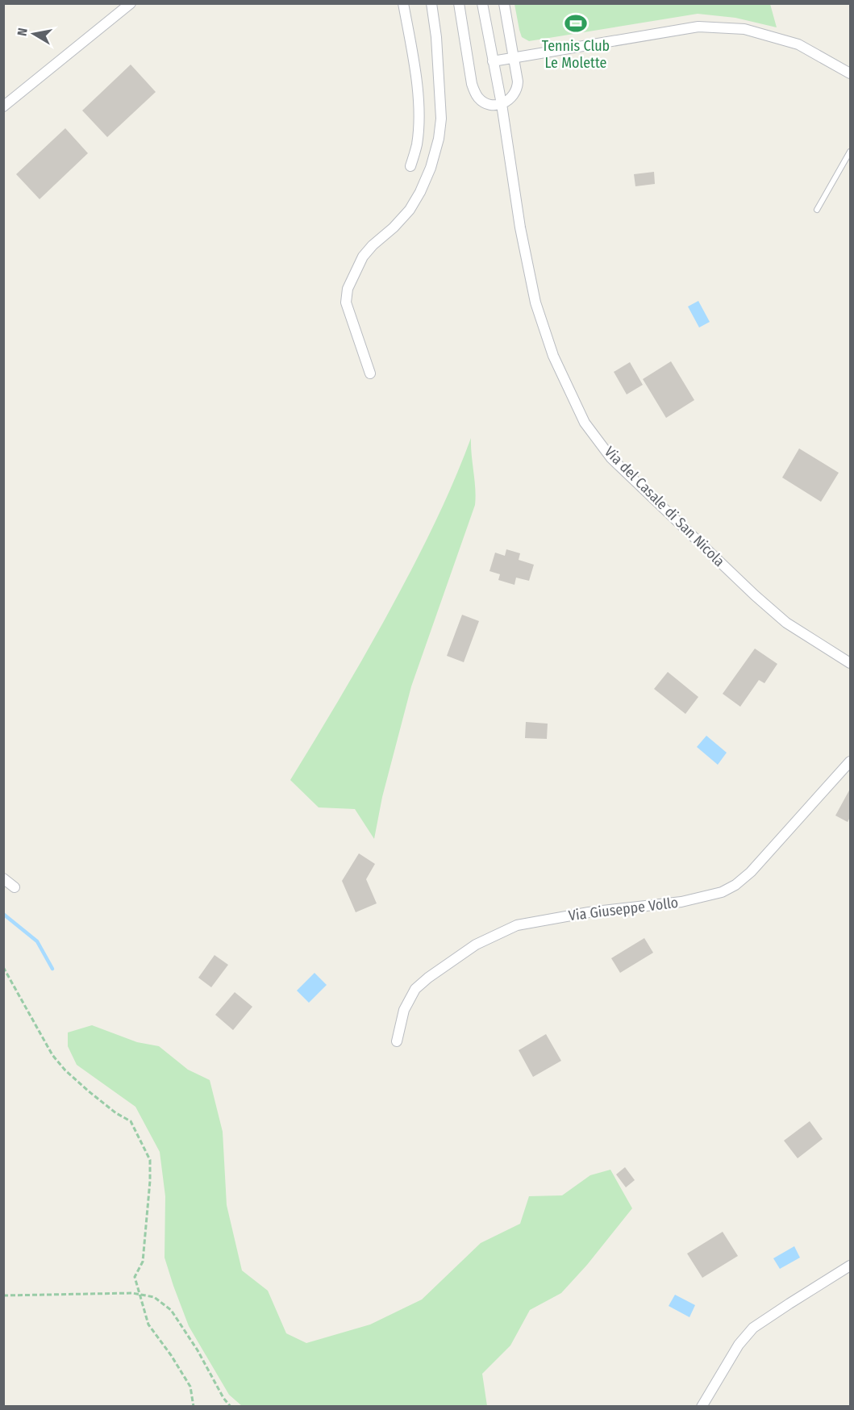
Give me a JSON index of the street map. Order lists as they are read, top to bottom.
{
  "streets": {
    "street": ["Via del Casale di San Nicola", "Via Giuseppe Vollo"]
  },
  "places": {
    "sports": ["Tennis Club Le Molette"]
  },
  "north": "left"
}
